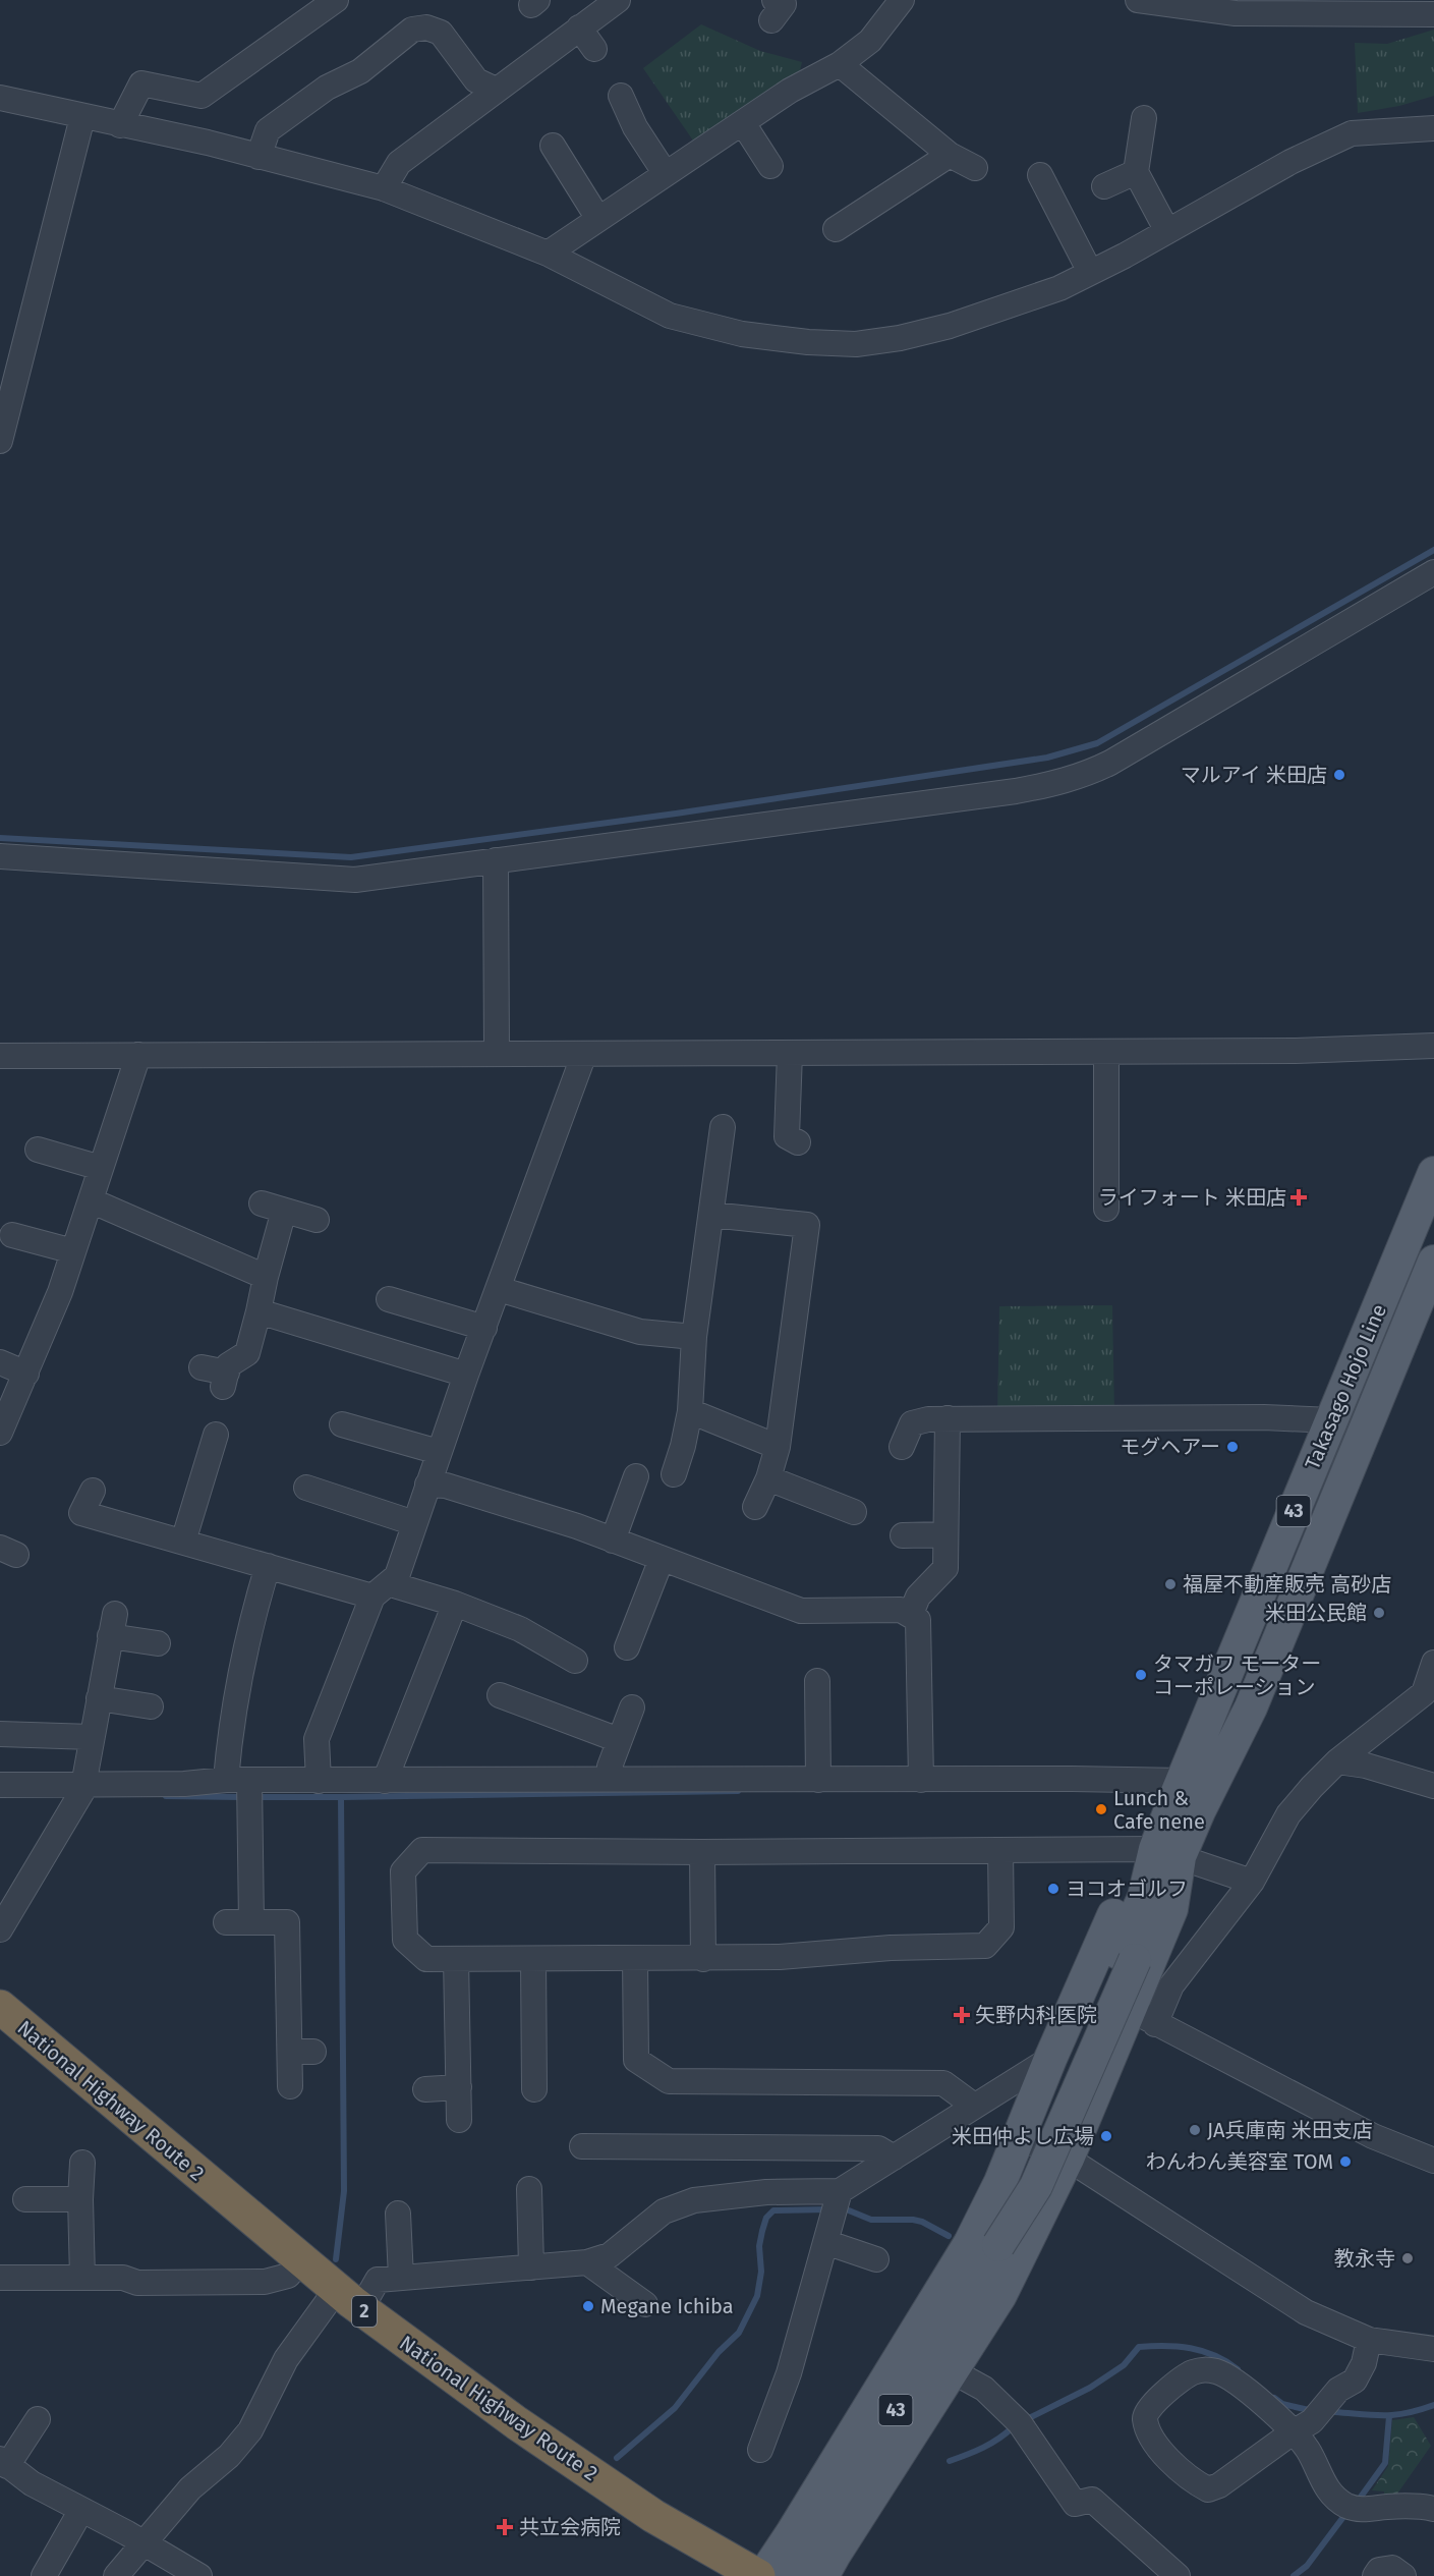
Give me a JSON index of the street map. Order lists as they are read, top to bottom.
{
  "streets": {
    "highway": ["National Highway Route 2", "2"],
    "main road": ["Takasago Hojo Line", "43"]
  },
  "places": {
    "other": [
      "マルアイ 米田店",
      "モグヘアー",
      "福屋不動産販売 高砂店",
      "米田公民館",
      "タマガワ モーター コーポレーション",
      "Lunch & Cafe nene",
      "ヨコオゴルフ",
      "JA兵庫南 米田支店",
      "米田仲よし広場",
      "わんわん美容室 TOM",
      "教永寺",
      "Megane Ichiba"
    ],
    "health": ["ライフォート 米田店", "矢野内科医院", "共立会病院"]
  }
}
